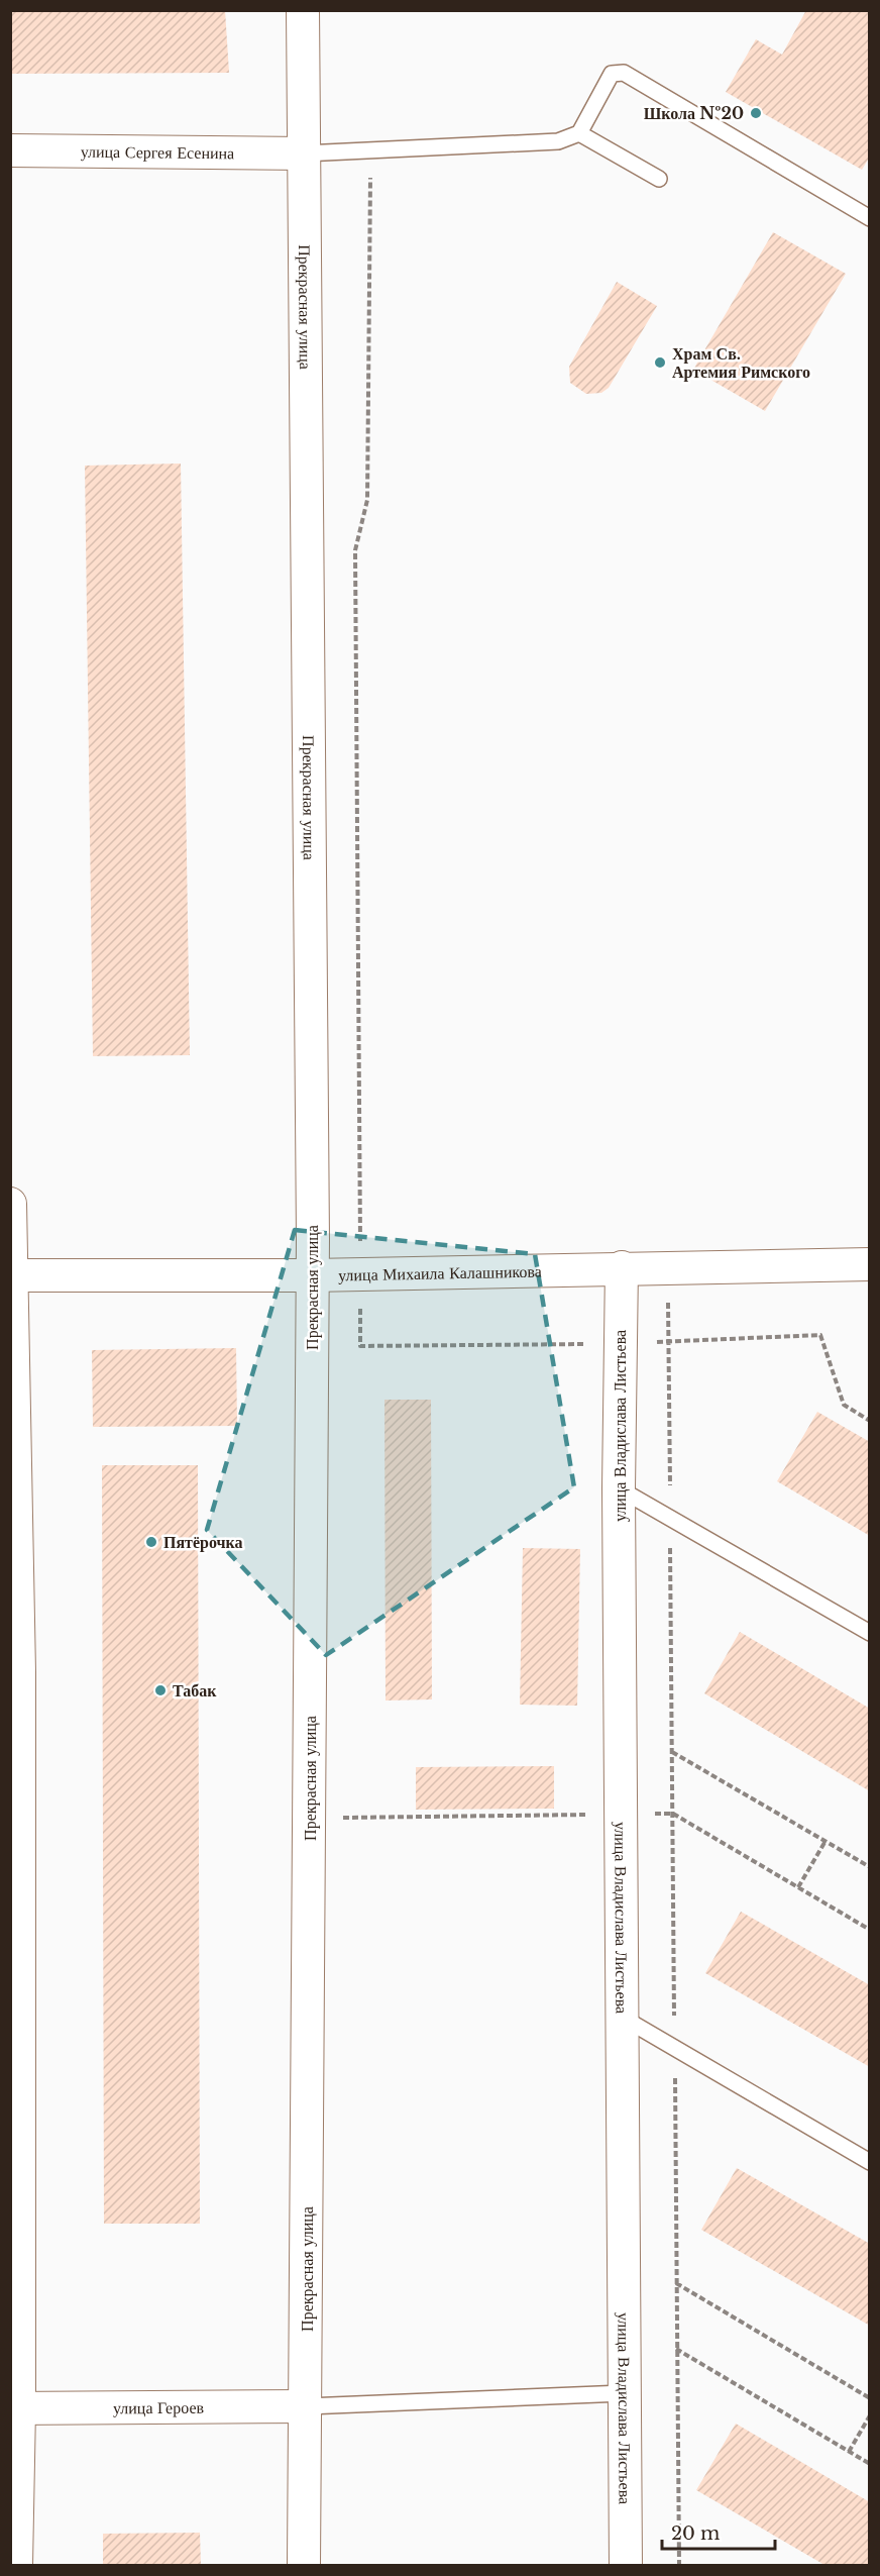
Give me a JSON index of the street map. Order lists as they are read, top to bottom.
{
  "streets": {
    "street": [
      "улица Сергея Есенина",
      "Прекрасная улица",
      "улица Михаила Калашникова",
      "улица Владислава Листьева",
      "улица Героев"
    ]
  },
  "crossings": [
    ["улица Сергея Есенина", "Прекрасная улица"],
    ["Прекрасная улица", "улица Михаила Калашникова"],
    ["Прекрасная улица", "улица Героев"],
    ["улица Михаила Калашникова", "улица Владислава Листьева"]
  ],
  "places": [
    "Школа №20",
    "Храм Св. Артемия Римского",
    "Пятёрочка",
    "Табак"
  ],
  "scale_bar": "20 m"
}
